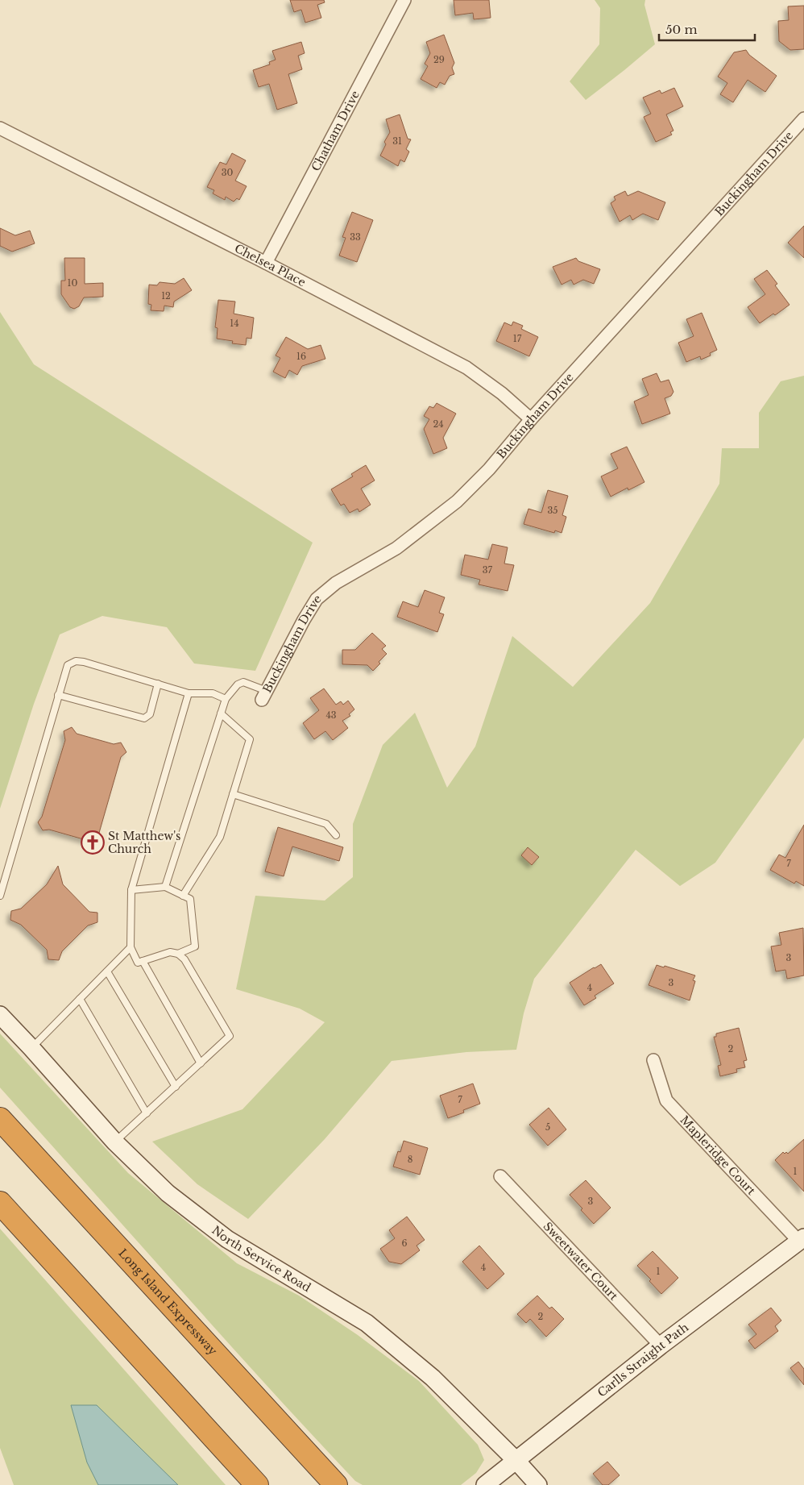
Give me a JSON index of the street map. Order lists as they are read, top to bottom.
{
  "streets": {
    "highway": ["Long Island Expressway"],
    "main road": ["North Service Road", "Carlls Straight Path"],
    "street": [
      "Chatham Drive",
      "Buckingham Drive",
      "Chelsea Place",
      "Mapleridge Court",
      "Sweetwater Court"
    ]
  },
  "crossings": [
    ["Chatham Drive", "Chelsea Place"],
    ["Buckingham Drive", "Chelsea Place"],
    ["Mapleridge Court", "Carlls Straight Path"],
    ["North Service Road", "Carlls Straight Path"],
    ["Sweetwater Court", "Carlls Straight Path"]
  ],
  "places": {
    "church": ["St Matthew's Church"]
  },
  "house_numbers": [
    "29",
    "31",
    "30",
    "33",
    "10",
    "12",
    "14",
    "17",
    "16",
    "24",
    "35",
    "37",
    "43",
    "7",
    "3",
    "3",
    "4",
    "2",
    "7",
    "5",
    "8",
    "1",
    "3",
    "6",
    "4",
    "1",
    "2"
  ],
  "scale_bar": "50 m"
}
